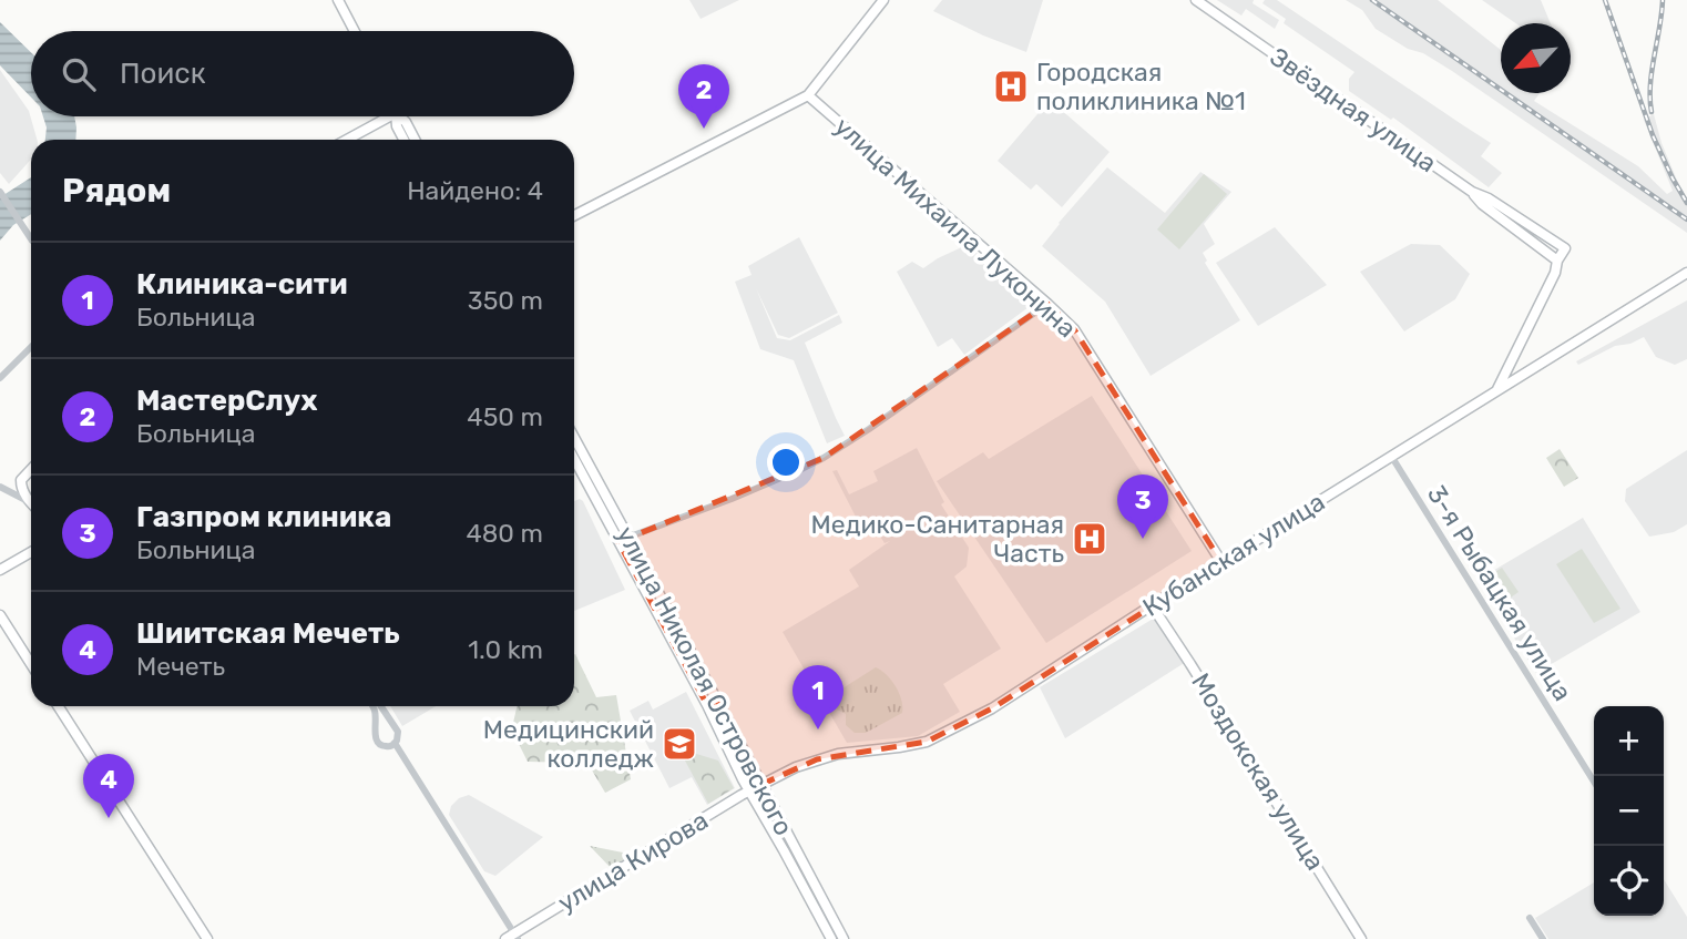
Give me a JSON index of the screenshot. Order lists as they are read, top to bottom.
{
  "streets": {
    "main road": [
      "Звёздная улица",
      "улица Михаила Луконина",
      "Кубанская улица",
      "улица Николая Островского",
      "Моздокская улица",
      "улица Кирова"
    ],
    "street": ["3-я Рыбацкая улица"]
  },
  "crossings": [
    ["Звёздная улица", "Кубанская улица"],
    ["улица Михаила Луконина", "Кубанская улица"],
    ["Кубанская улица", "3-я Рыбацкая улица"],
    ["Кубанская улица", "улица Николая Островского"],
    ["Кубанская улица", "Моздокская улица"],
    ["Кубанская улица", "улица Кирова"],
    ["улица Николая Островского", "улица Кирова"]
  ],
  "places": {
    "hospital": ["Городская поликлиника №1", "Медико-Санитарная Часть"],
    "school or university": ["Медицинский колледж"]
  },
  "north": "bottom left",
  "page": {
    "search": "Поиск",
    "pins": [
      "2",
      "3",
      "1",
      "4"
    ],
    "heading": ["Рядом", "Найдено: 4"],
    "list": [
      {
        "mark": "1",
        "name": "Клиника-сити",
        "note": "Больница",
        "value": "350 m"
      },
      {
        "mark": "2",
        "name": "МастерСлух",
        "note": "Больница",
        "value": "450 m"
      },
      {
        "mark": "3",
        "name": "Газпром клиника",
        "note": "Больница",
        "value": "480 m"
      },
      {
        "mark": "4",
        "name": "Шиитская Мечеть",
        "note": "Мечеть",
        "value": "1.0 km"
      }
    ],
    "map_buttons": ["+", "−"]
  }
}
